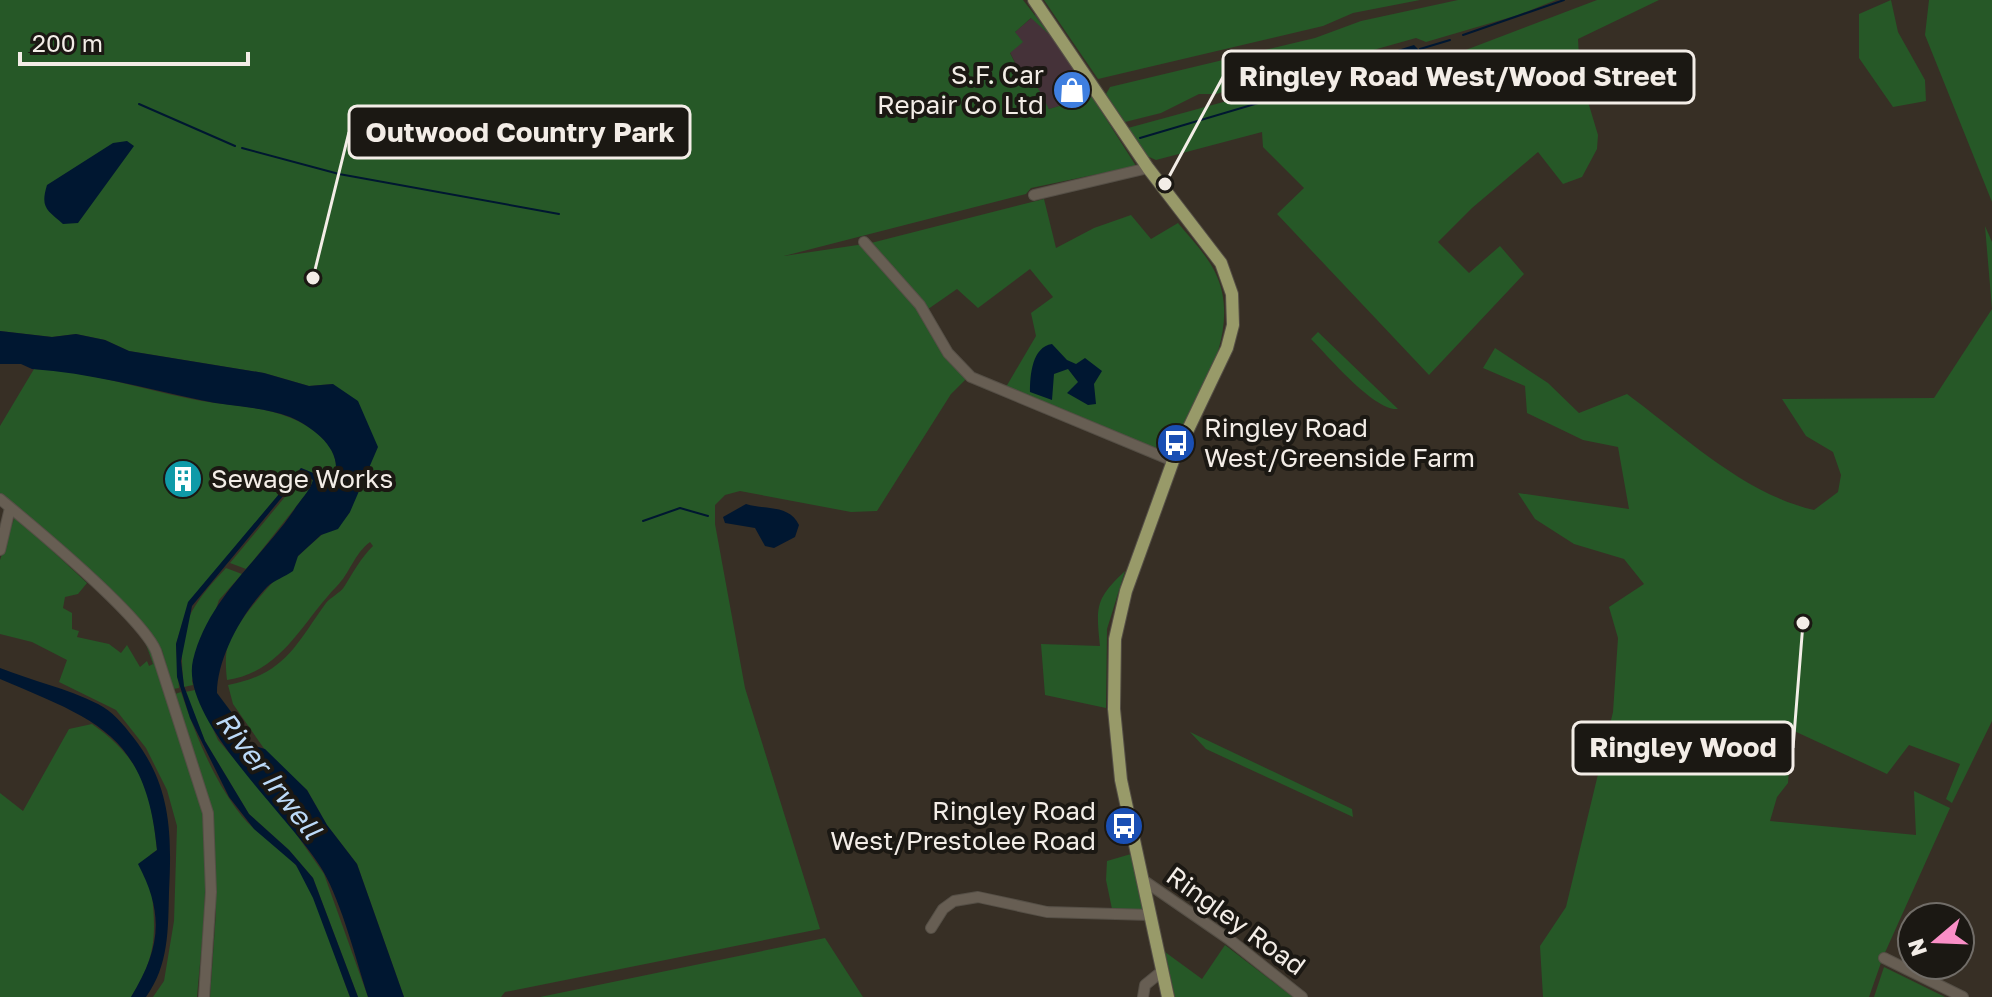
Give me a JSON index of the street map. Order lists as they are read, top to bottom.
{
  "streets": {
    "street": ["Ringley Road"]
  },
  "water": ["River Irwell"],
  "places": {
    "shop": ["S.F. Car Repair Co Ltd"],
    "other": ["Ringley Road West/Wood Street", "Outwood Country Park", "Ringley Wood"],
    "bus stop": ["Ringley Road West/Greenside Farm", "Ringley Road West/Prestolee Road"],
    "building": ["Sewage Works"]
  },
  "scale_bar": "200 m",
  "north": "left"
}
